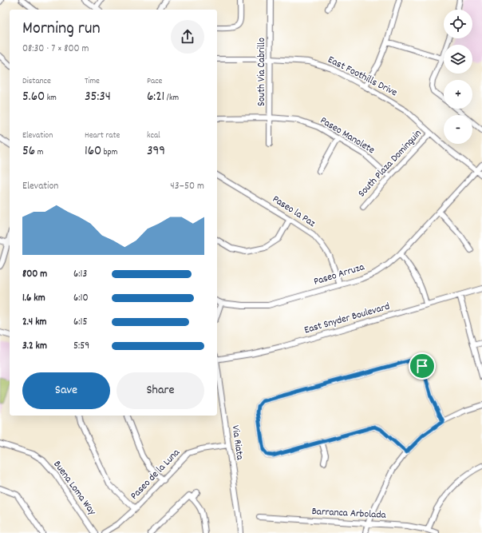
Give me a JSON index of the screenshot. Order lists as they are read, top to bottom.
{
  "streets": {
    "street": [
      "South Via Cabrillo",
      "East Foothills Drive",
      "Paseo Manolete",
      "South Plaza Dominguin",
      "Paseo la Paz",
      "Paseo Arruza",
      "East Snyder Boulevard",
      "Via Riata",
      "Paseo de la Luna",
      "Buena Loma Way",
      "Barranca Arbolada"
    ]
  },
  "crossings": [
    ["South Via Cabrillo", "East Foothills Drive"],
    ["South Via Cabrillo", "Paseo Manolete"],
    ["East Foothills Drive", "South Plaza Dominguin"],
    ["East Foothills Drive", "Paseo Arruza"],
    ["Paseo Manolete", "South Plaza Dominguin"],
    ["Paseo la Paz", "Paseo Arruza"],
    ["Via Riata", "Paseo de la Luna"]
  ],
  "page": {
    "map_buttons": ["+", "−"],
    "heading": ["Morning run", "08:30 · 7 × 800 m"],
    "stats": [
      ["Distance", "5.60 km"],
      ["Time", "35:34"],
      ["Pace", "6:21 /km"],
      ["Elevation", "56 m"],
      ["Heart rate", "160 bpm"],
      ["kcal", "399"]
    ],
    "chart": ["Elevation", "43–50 m"],
    "list": [
      {
        "name": "800 m",
        "note": "6:13"
      },
      {
        "name": "1.6 km",
        "note": "6:10"
      },
      {
        "name": "2.4 km",
        "note": "6:15"
      },
      {
        "name": "3.2 km",
        "note": "5:59"
      }
    ],
    "buttons": ["Save", "Share"]
  }
}
